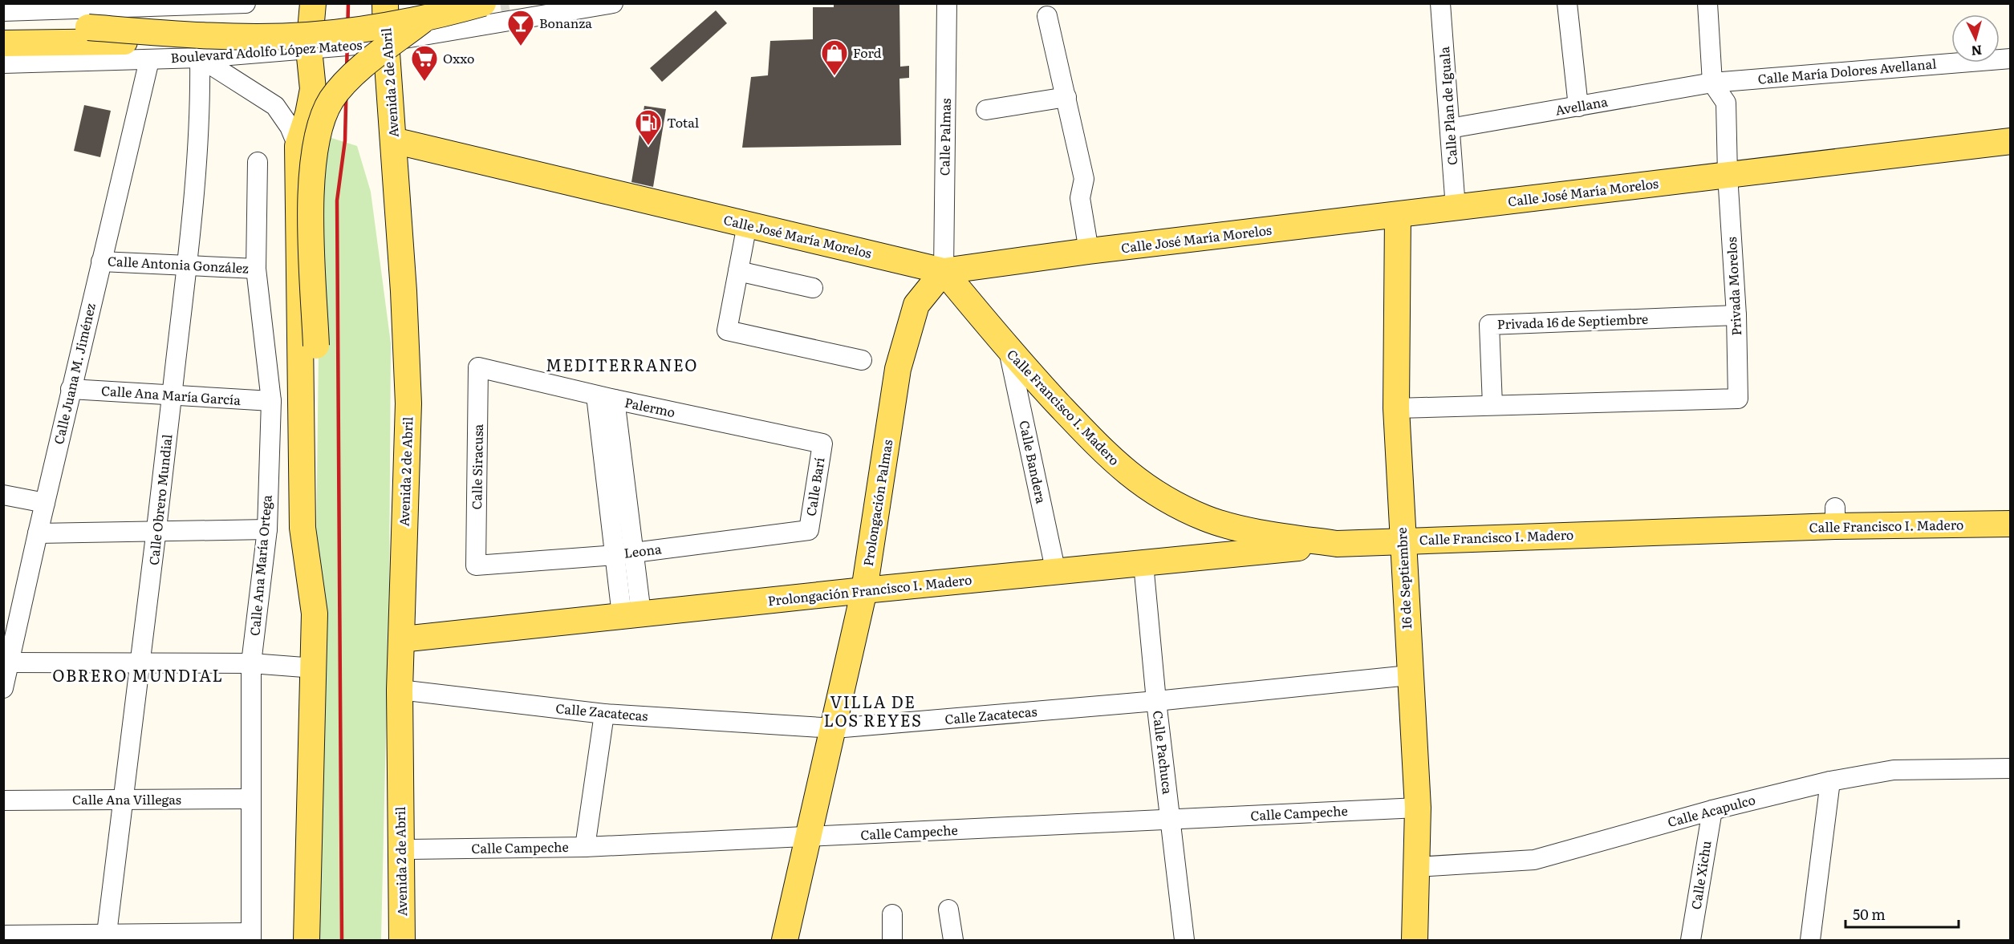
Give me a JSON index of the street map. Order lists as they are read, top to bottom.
{
  "streets": {
    "main road": [
      "Boulevard Adolfo López Mateos",
      "Avenida 2 de Abril",
      "Calle José María Morelos",
      "Calle Francisco I. Madero",
      "Prolongación Palmas",
      "16 de Septiembre",
      "Prolongación Francisco I. Madero"
    ],
    "street": [
      "Calle María Dolores Avellanal",
      "Calle Plan de Iguala",
      "Avellana",
      "Calle Palmas",
      "Calle Antonia González",
      "Privada Morelos",
      "Privada 16 de Septiembre",
      "Calle Juana M. Jiménez",
      "Calle Ana María García",
      "Palermo",
      "Calle Bandera",
      "Calle Siracusa",
      "Calle Barí",
      "Calle Obrero Mundial",
      "Leona",
      "Calle Ana María Ortega",
      "Calle Zacatecas",
      "Calle Pachuca",
      "Calle Ana Villegas",
      "Calle Acapulco",
      "Calle Campeche",
      "Calle Xichu"
    ]
  },
  "crossings": [
    ["Boulevard Adolfo López Mateos", "Avenida 2 de Abril"],
    ["Boulevard Adolfo López Mateos", "Calle Juana M. Jiménez"],
    ["Boulevard Adolfo López Mateos", "Calle Obrero Mundial"],
    ["Calle María Dolores Avellanal", "Avellana"],
    ["Calle María Dolores Avellanal", "Privada Morelos"],
    ["Avenida 2 de Abril", "Calle José María Morelos"],
    ["Avenida 2 de Abril", "Prolongación Francisco I. Madero"],
    ["Avenida 2 de Abril", "Calle Zacatecas"],
    ["Avenida 2 de Abril", "Calle Campeche"],
    ["Calle Plan de Iguala", "Avellana"],
    ["Calle Plan de Iguala", "Calle José María Morelos"],
    ["Avellana", "Privada Morelos"],
    ["Calle Palmas", "Calle José María Morelos"],
    ["Calle Palmas", "Calle Francisco I. Madero"],
    ["Calle Palmas", "Prolongación Palmas"],
    ["Calle José María Morelos", "Privada Morelos"],
    ["Calle José María Morelos", "Calle Francisco I. Madero"],
    ["Calle José María Morelos", "Prolongación Palmas"],
    ["Calle José María Morelos", "16 de Septiembre"],
    ["Calle Antonia González", "Calle Juana M. Jiménez"],
    ["Calle Antonia González", "Calle Obrero Mundial"],
    ["Calle Antonia González", "Calle Ana María Ortega"],
    ["Privada Morelos", "Privada 16 de Septiembre"],
    ["Calle Juana M. Jiménez", "Calle Ana María García"],
    ["Calle Ana María García", "Calle Obrero Mundial"],
    ["Calle Ana María García", "Calle Ana María Ortega"],
    ["Palermo", "Calle Siracusa"],
    ["Palermo", "Calle Barí"],
    ["Calle Francisco I. Madero", "Calle Bandera"],
    ["Calle Francisco I. Madero", "Prolongación Palmas"],
    ["Calle Francisco I. Madero", "16 de Septiembre"],
    ["Calle Francisco I. Madero", "Prolongación Francisco I. Madero"],
    ["Calle Bandera", "Prolongación Francisco I. Madero"],
    ["Calle Siracusa", "Leona"],
    ["Calle Barí", "Leona"],
    ["Calle Obrero Mundial", "Calle Ana Villegas"],
    ["Prolongación Palmas", "Prolongación Francisco I. Madero"],
    ["Prolongación Palmas", "Calle Zacatecas"],
    ["Prolongación Palmas", "Calle Campeche"],
    ["Calle Ana María Ortega", "Calle Ana Villegas"],
    ["16 de Septiembre", "Calle Zacatecas"],
    ["16 de Septiembre", "Calle Acapulco"],
    ["16 de Septiembre", "Calle Campeche"],
    ["Prolongación Francisco I. Madero", "Calle Pachuca"],
    ["Calle Zacatecas", "Calle Pachuca"],
    ["Calle Pachuca", "Calle Campeche"],
    ["Calle Acapulco", "Calle Xichu"]
  ],
  "districts": ["MEDITERRANEO", "OBRERO MUNDIAL", "VILLA DE LOS REYES"],
  "places": {
    "bar": ["Bonanza"],
    "shop": ["Ford"],
    "supermarket": ["Oxxo"],
    "fuel station": ["Total"]
  },
  "scale_bar": "50 m",
  "north": "bottom"
}
